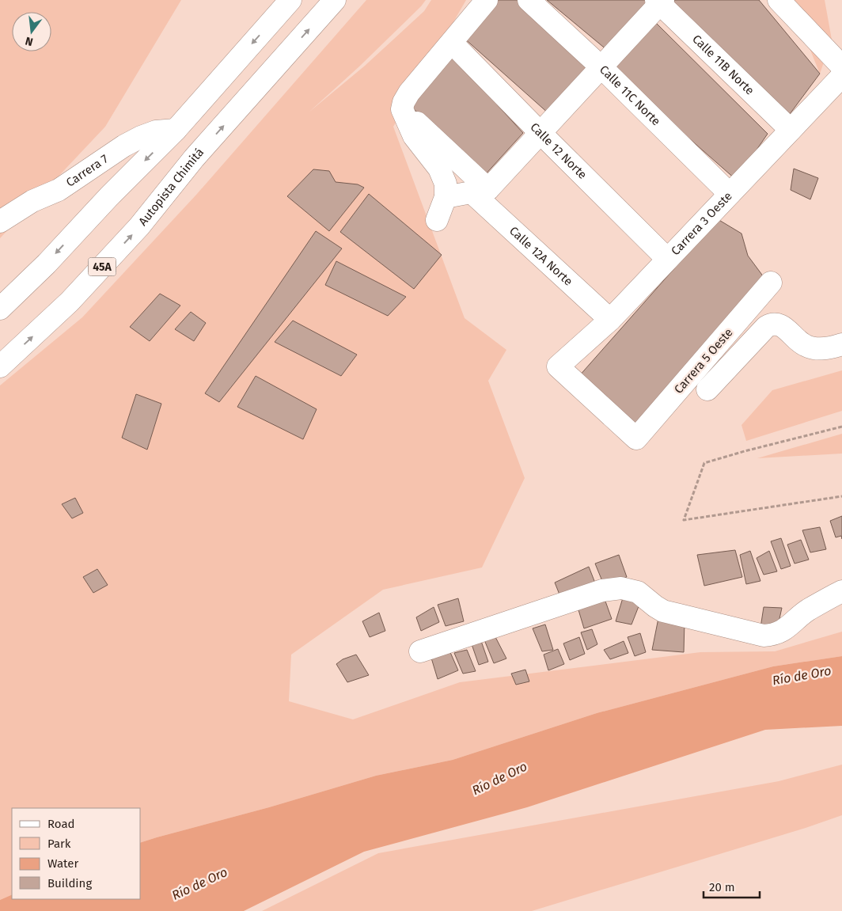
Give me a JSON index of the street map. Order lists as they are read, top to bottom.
{
  "streets": {
    "main road": [
      "Calle 11B Norte",
      "Calle 11C Norte",
      "Calle 12 Norte",
      "Carrera 7",
      "Autopista Chimitá",
      "Carrera 3 Oeste",
      "Calle 12A Norte",
      "45A",
      "Carrera 5 Oeste"
    ]
  },
  "crossings": [
    ["Calle 11B Norte", "Carrera 3 Oeste"],
    ["Calle 11C Norte", "Carrera 3 Oeste"],
    ["Calle 12 Norte", "Carrera 3 Oeste"],
    ["Carrera 3 Oeste", "Calle 12A Norte"],
    ["Carrera 3 Oeste", "Carrera 5 Oeste"]
  ],
  "water": ["Río de Oro"],
  "legend": [
    "Road",
    "Park",
    "Water",
    "Building"
  ],
  "scale_bar": "20 m",
  "north": "bottom"
}
